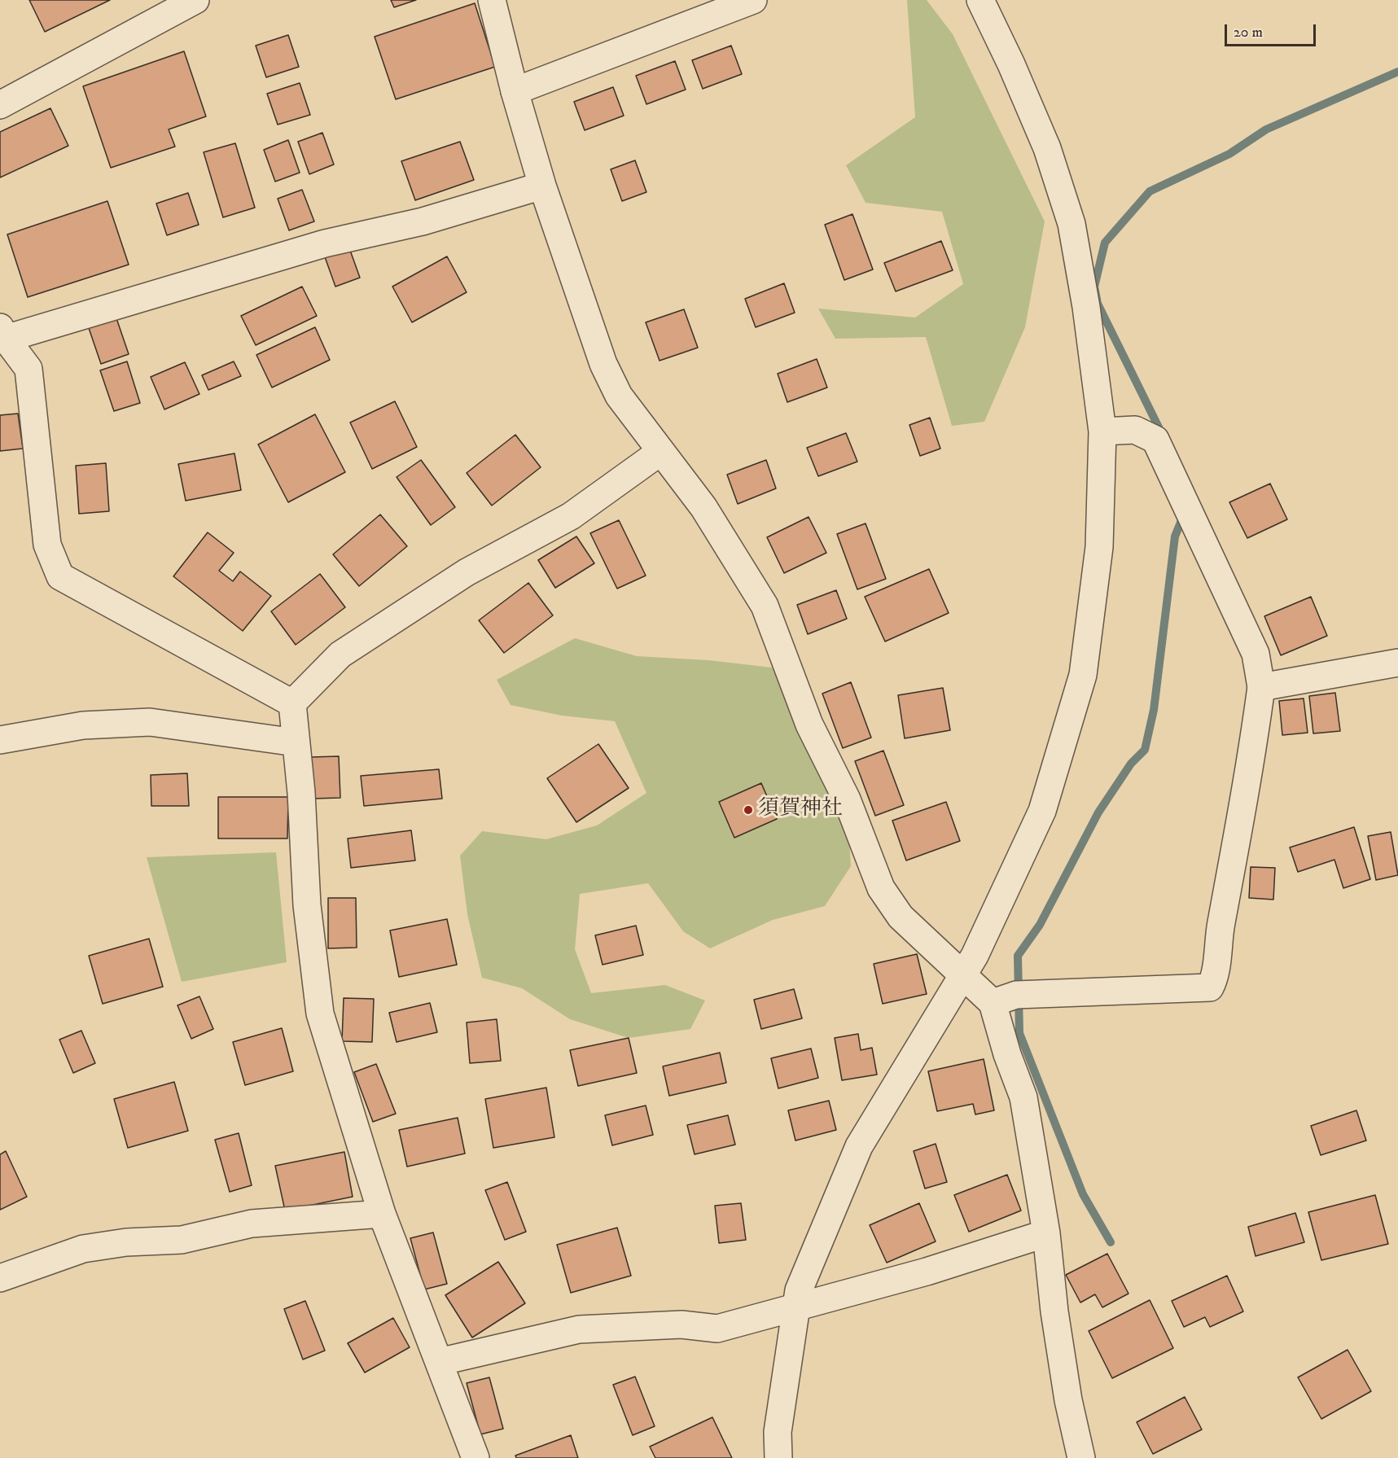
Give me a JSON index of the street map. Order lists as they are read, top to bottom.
{
  "places": ["須賀神社"],
  "scale_bar": "20 m"
}
